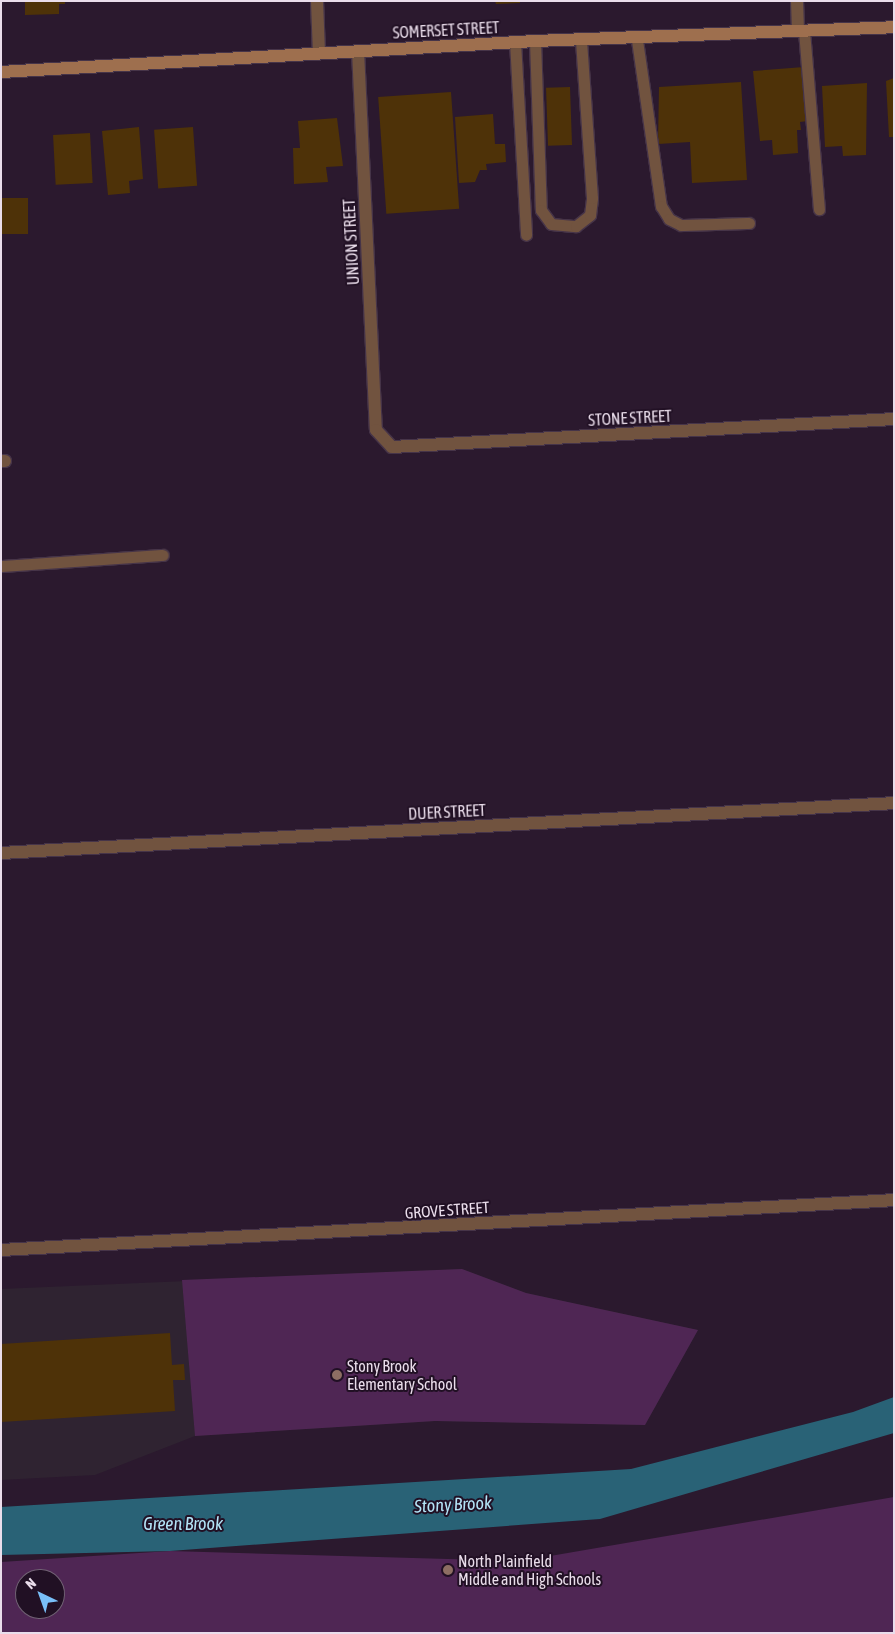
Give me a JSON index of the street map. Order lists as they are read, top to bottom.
{
  "streets": {
    "main road": ["SOMERSET STREET"],
    "street": [
      "UNION STREET",
      "STONE STREET",
      "DUER STREET",
      "GROVE STREET"
    ]
  },
  "crossings": [
    ["SOMERSET STREET", "UNION STREET"],
    ["UNION STREET", "STONE STREET"]
  ],
  "water": ["Stony Brook", "Green Brook"],
  "places": ["Stony Brook Elementary School", "North Plainfield Middle and High Schools"],
  "north": "top left"
}
